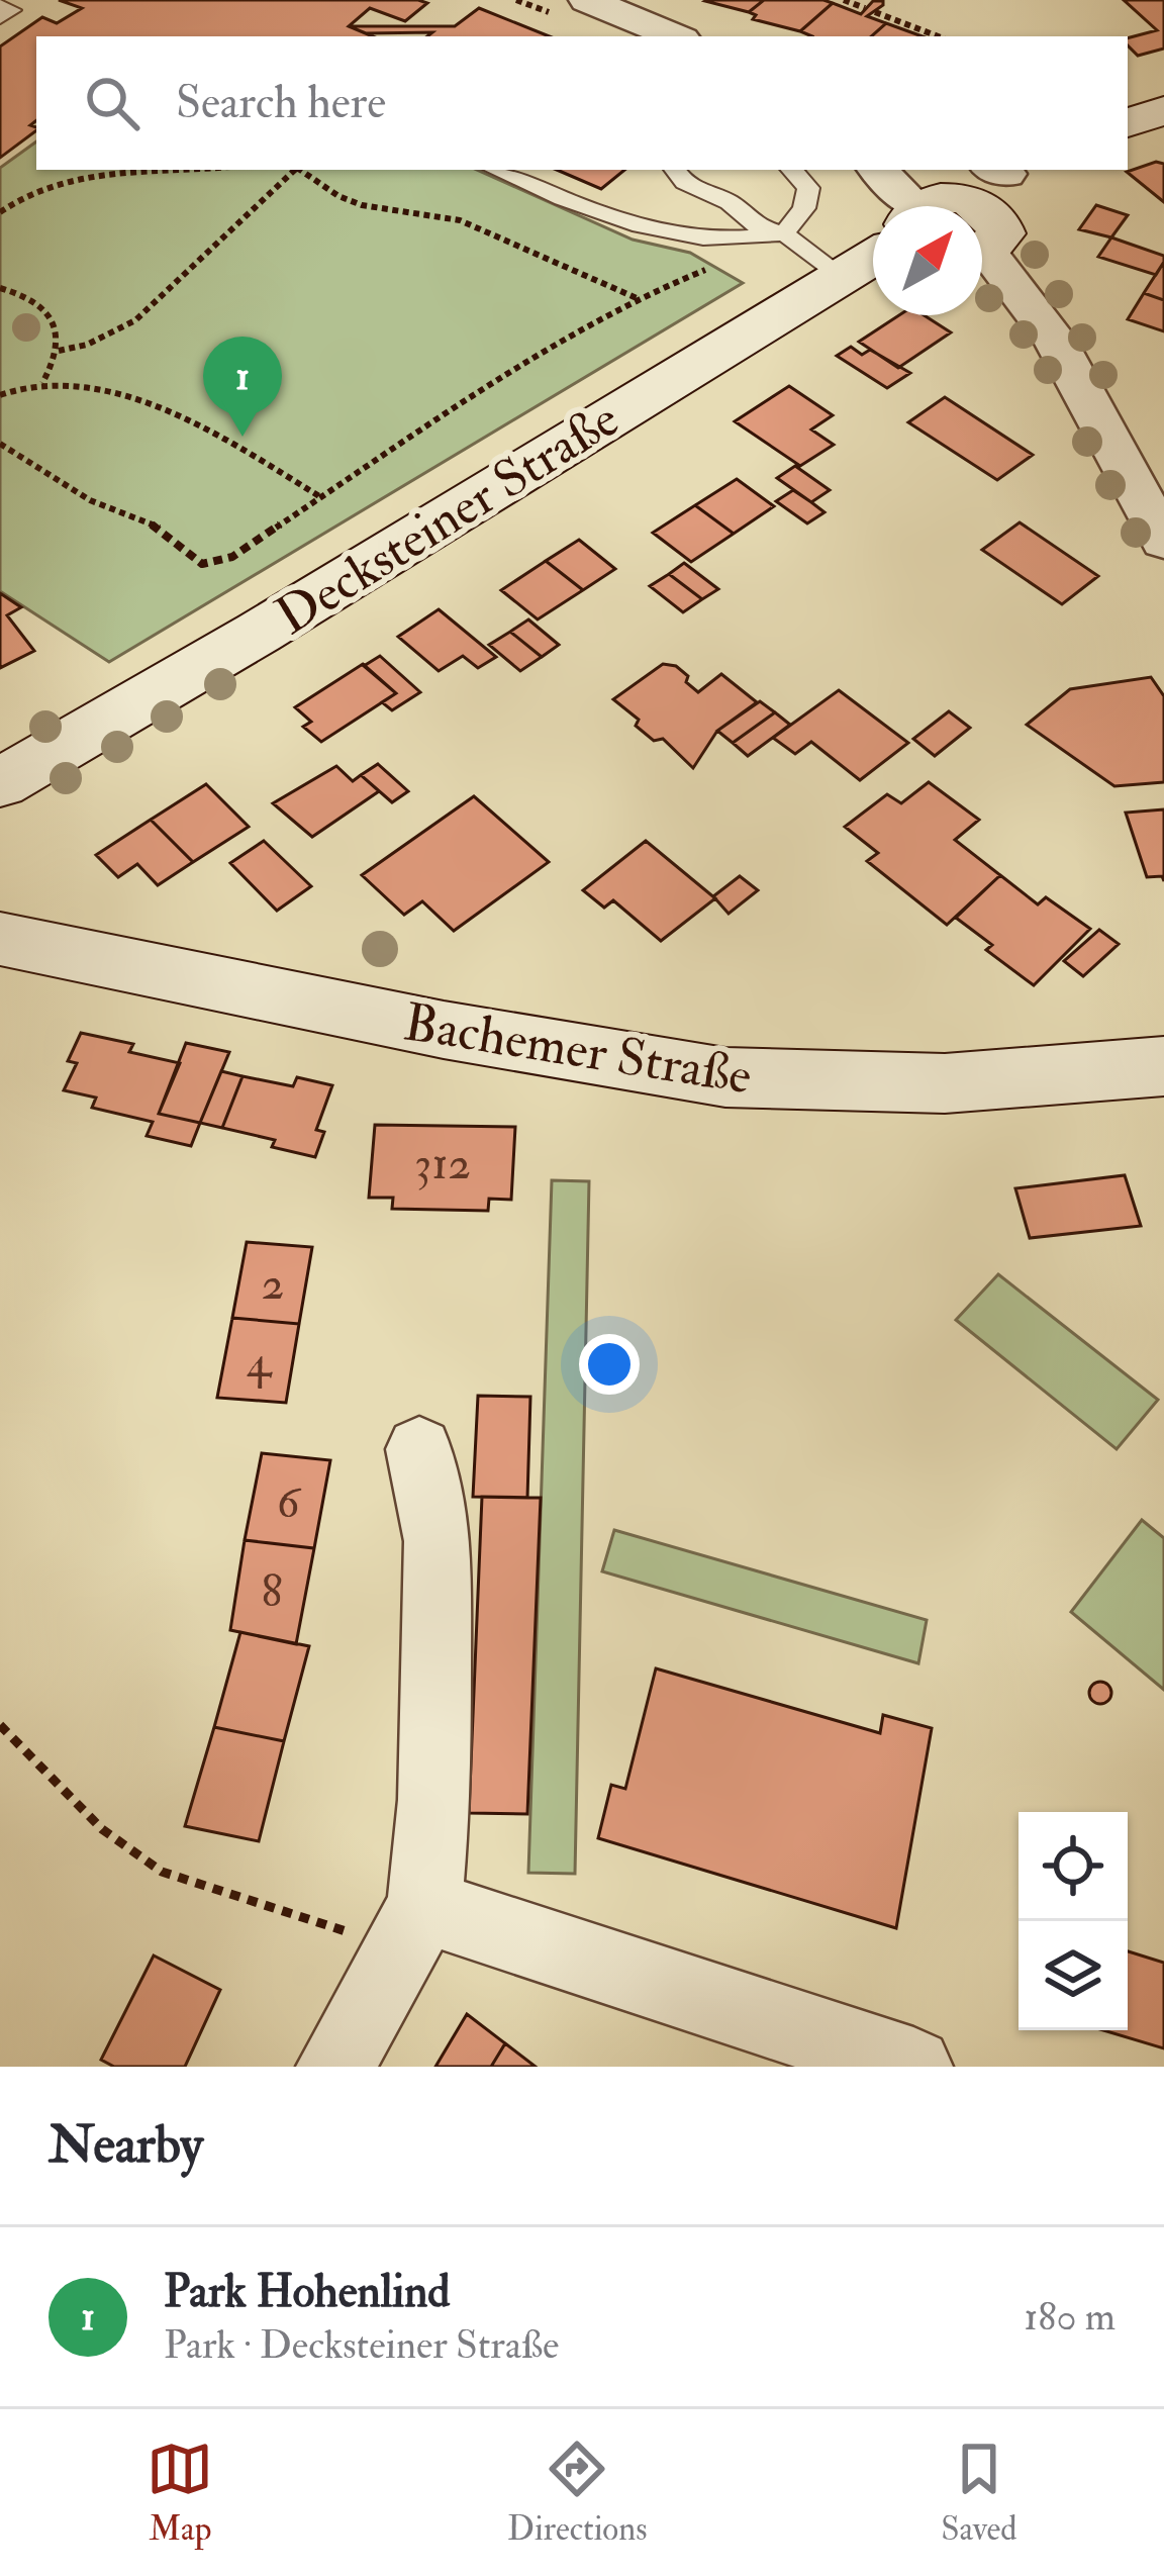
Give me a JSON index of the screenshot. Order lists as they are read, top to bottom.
{
  "streets": {
    "street": ["Decksteiner Straße", "Bachemer Straße"]
  },
  "house_numbers": [
    "312",
    "2",
    "4",
    "6",
    "8"
  ],
  "north": "top right",
  "page": {
    "search": "Search here",
    "pins": "1",
    "heading": "Nearby",
    "list": [
      {
        "mark": "1",
        "name": "Park Hohenlind",
        "note": "Park · Decksteiner Straße",
        "value": "180 m"
      }
    ],
    "nav": ["Map", "Directions", "Saved"]
  }
}
